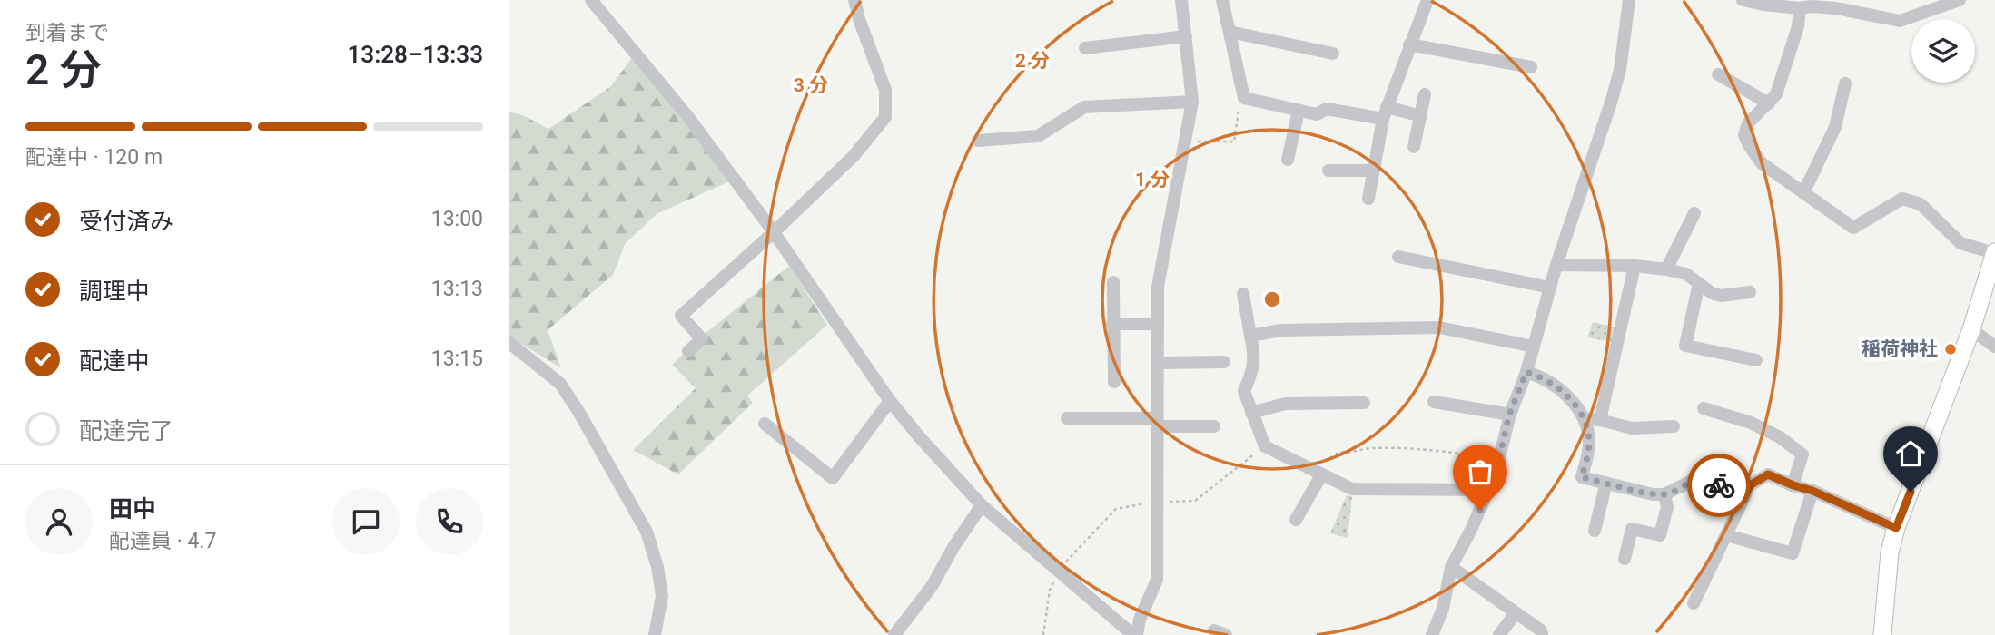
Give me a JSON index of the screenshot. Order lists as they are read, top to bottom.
{
  "places": ["稲荷神社"],
  "page": {
    "heading": ["2 分", "到着まで", "13:28–13:33"],
    "panel": ["田中", "配達員 · 4.7"],
    "bar": "配達中 · 120 m",
    "list": [
      ["受付済み", "13:00"],
      ["調理中", "13:13"],
      ["配達中", "13:15"],
      "配達完了"
    ]
  },
  "rings": ["2 分", "3 分", "1 分"]
}
